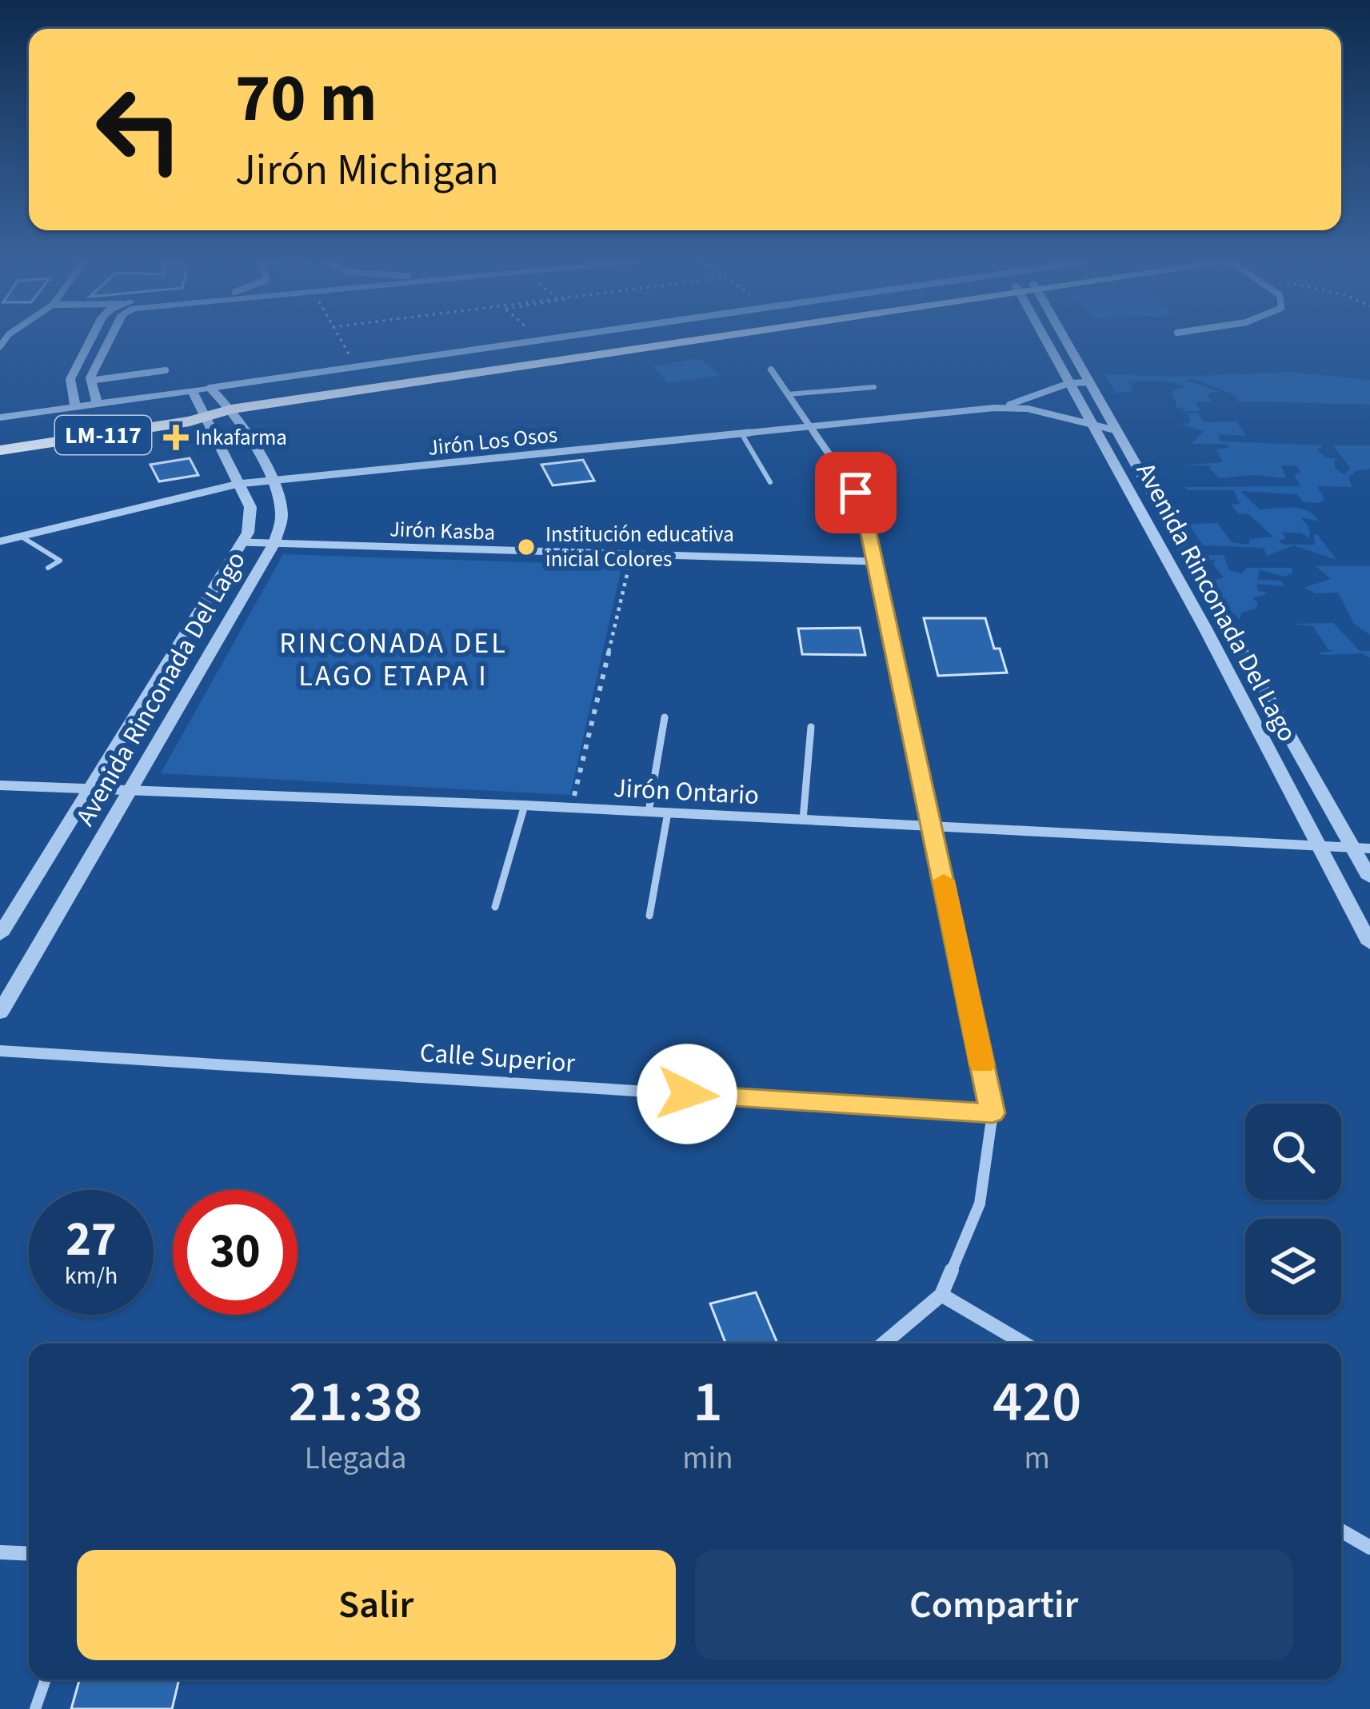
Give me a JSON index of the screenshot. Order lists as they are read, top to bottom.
{
  "streets": {
    "main road": ["LM-117"],
    "street": [
      "Jirón Los Osos",
      "Jirón Kasba",
      "Avenida Rinconada Del Lago",
      "Jirón Ontario",
      "Calle Superior"
    ]
  },
  "crossings": [
    ["LM-117", "Avenida Rinconada Del Lago"],
    ["Jirón Los Osos", "Avenida Rinconada Del Lago"],
    ["Jirón Kasba", "Avenida Rinconada Del Lago"],
    ["Avenida Rinconada Del Lago", "Jirón Ontario"]
  ],
  "districts": ["RINCONADA DEL LAGO ETAPA I"],
  "places": {
    "health": ["Inkafarma"],
    "other": ["Institución educativa inicial Colores"]
  },
  "page": {
    "turn": ["70 m", "Jirón Michigan"],
    "speed": "27 km/h",
    "limit": "30",
    "eta": [
      "21:38",
      "Llegada",
      "1",
      "min",
      "420",
      "m"
    ],
    "buttons": ["Salir", "Compartir"]
  }
}
